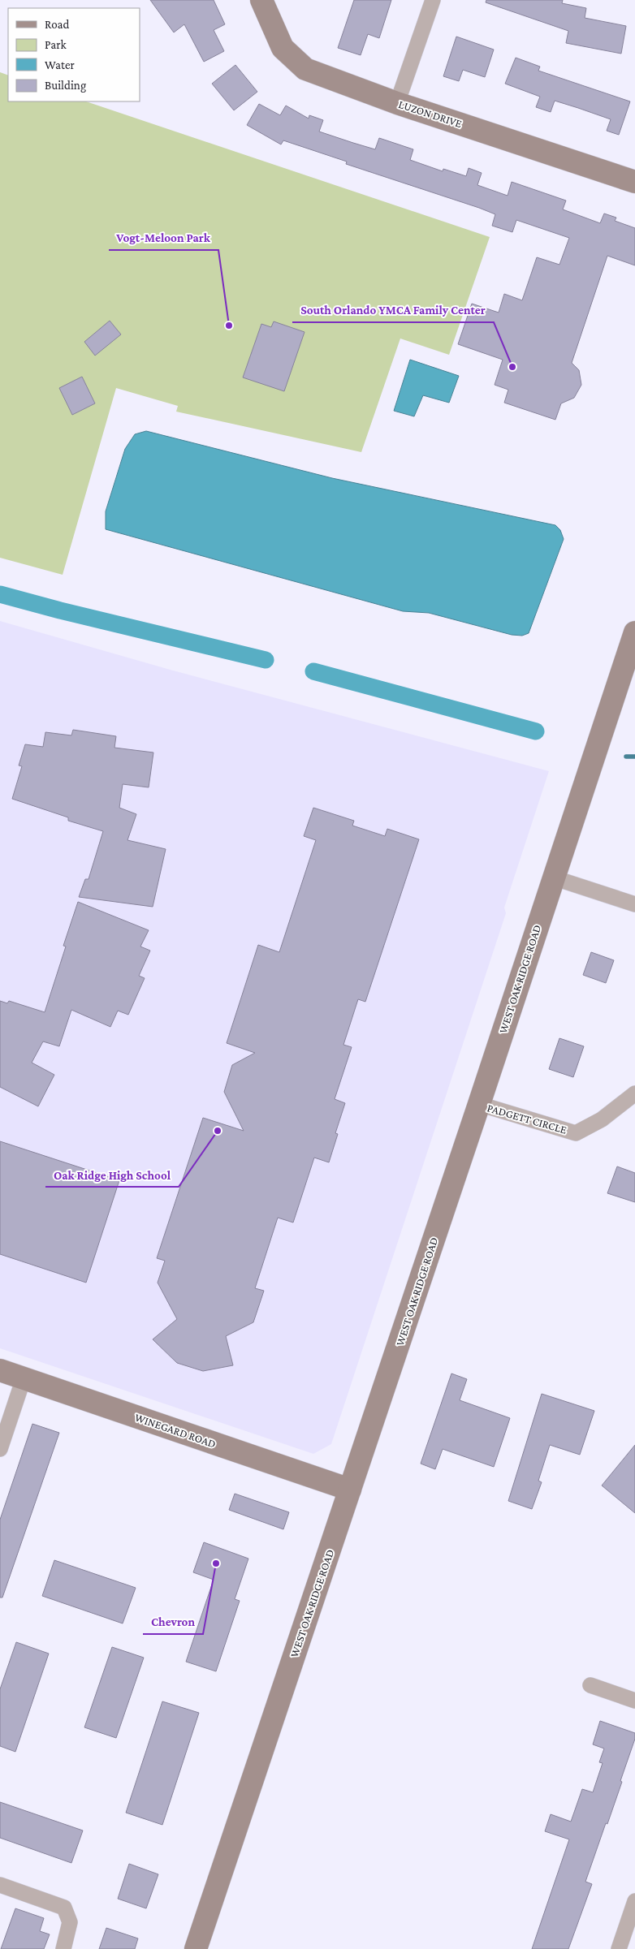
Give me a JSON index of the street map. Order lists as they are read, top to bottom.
{
  "streets": {
    "main road": ["LUZON DRIVE", "WEST OAK RIDGE ROAD", "WINEGARD ROAD"],
    "street": ["PADGETT CIRCLE"]
  },
  "crossings": [
    ["WEST OAK RIDGE ROAD", "PADGETT CIRCLE"],
    ["WEST OAK RIDGE ROAD", "WINEGARD ROAD"]
  ],
  "places": [
    "Vogt-Meloon Park",
    "South Orlando YMCA Family Center",
    "Oak Ridge High School",
    "Chevron"
  ],
  "legend": [
    "Road",
    "Park",
    "Water",
    "Building"
  ]
}
